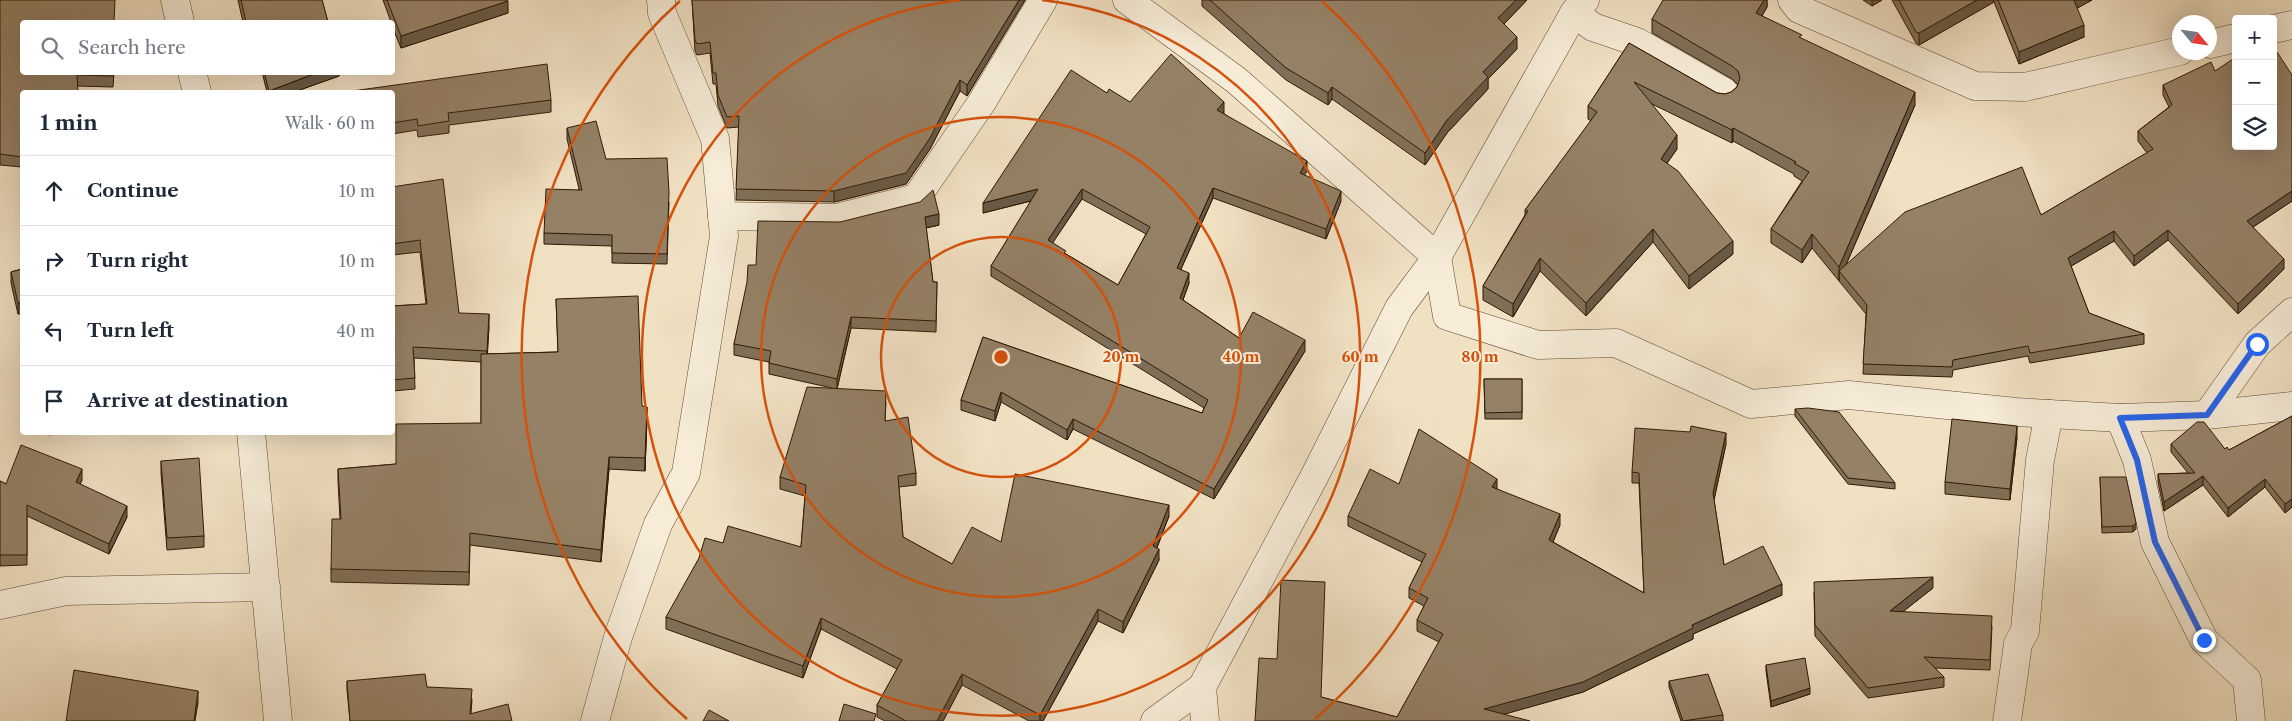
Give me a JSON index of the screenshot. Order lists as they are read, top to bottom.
{
  "north": "bottom right",
  "page": {
    "map_buttons": ["+", "−"],
    "search": "Search here",
    "heading": ["1 min", "Walk · 60 m"],
    "list": [
      ["Continue", "10 m"],
      ["Turn right", "10 m"],
      ["Turn left", "40 m"],
      "Arrive at destination"
    ]
  },
  "rings": [
    "20 m",
    "40 m",
    "60 m",
    "80 m"
  ]
}
